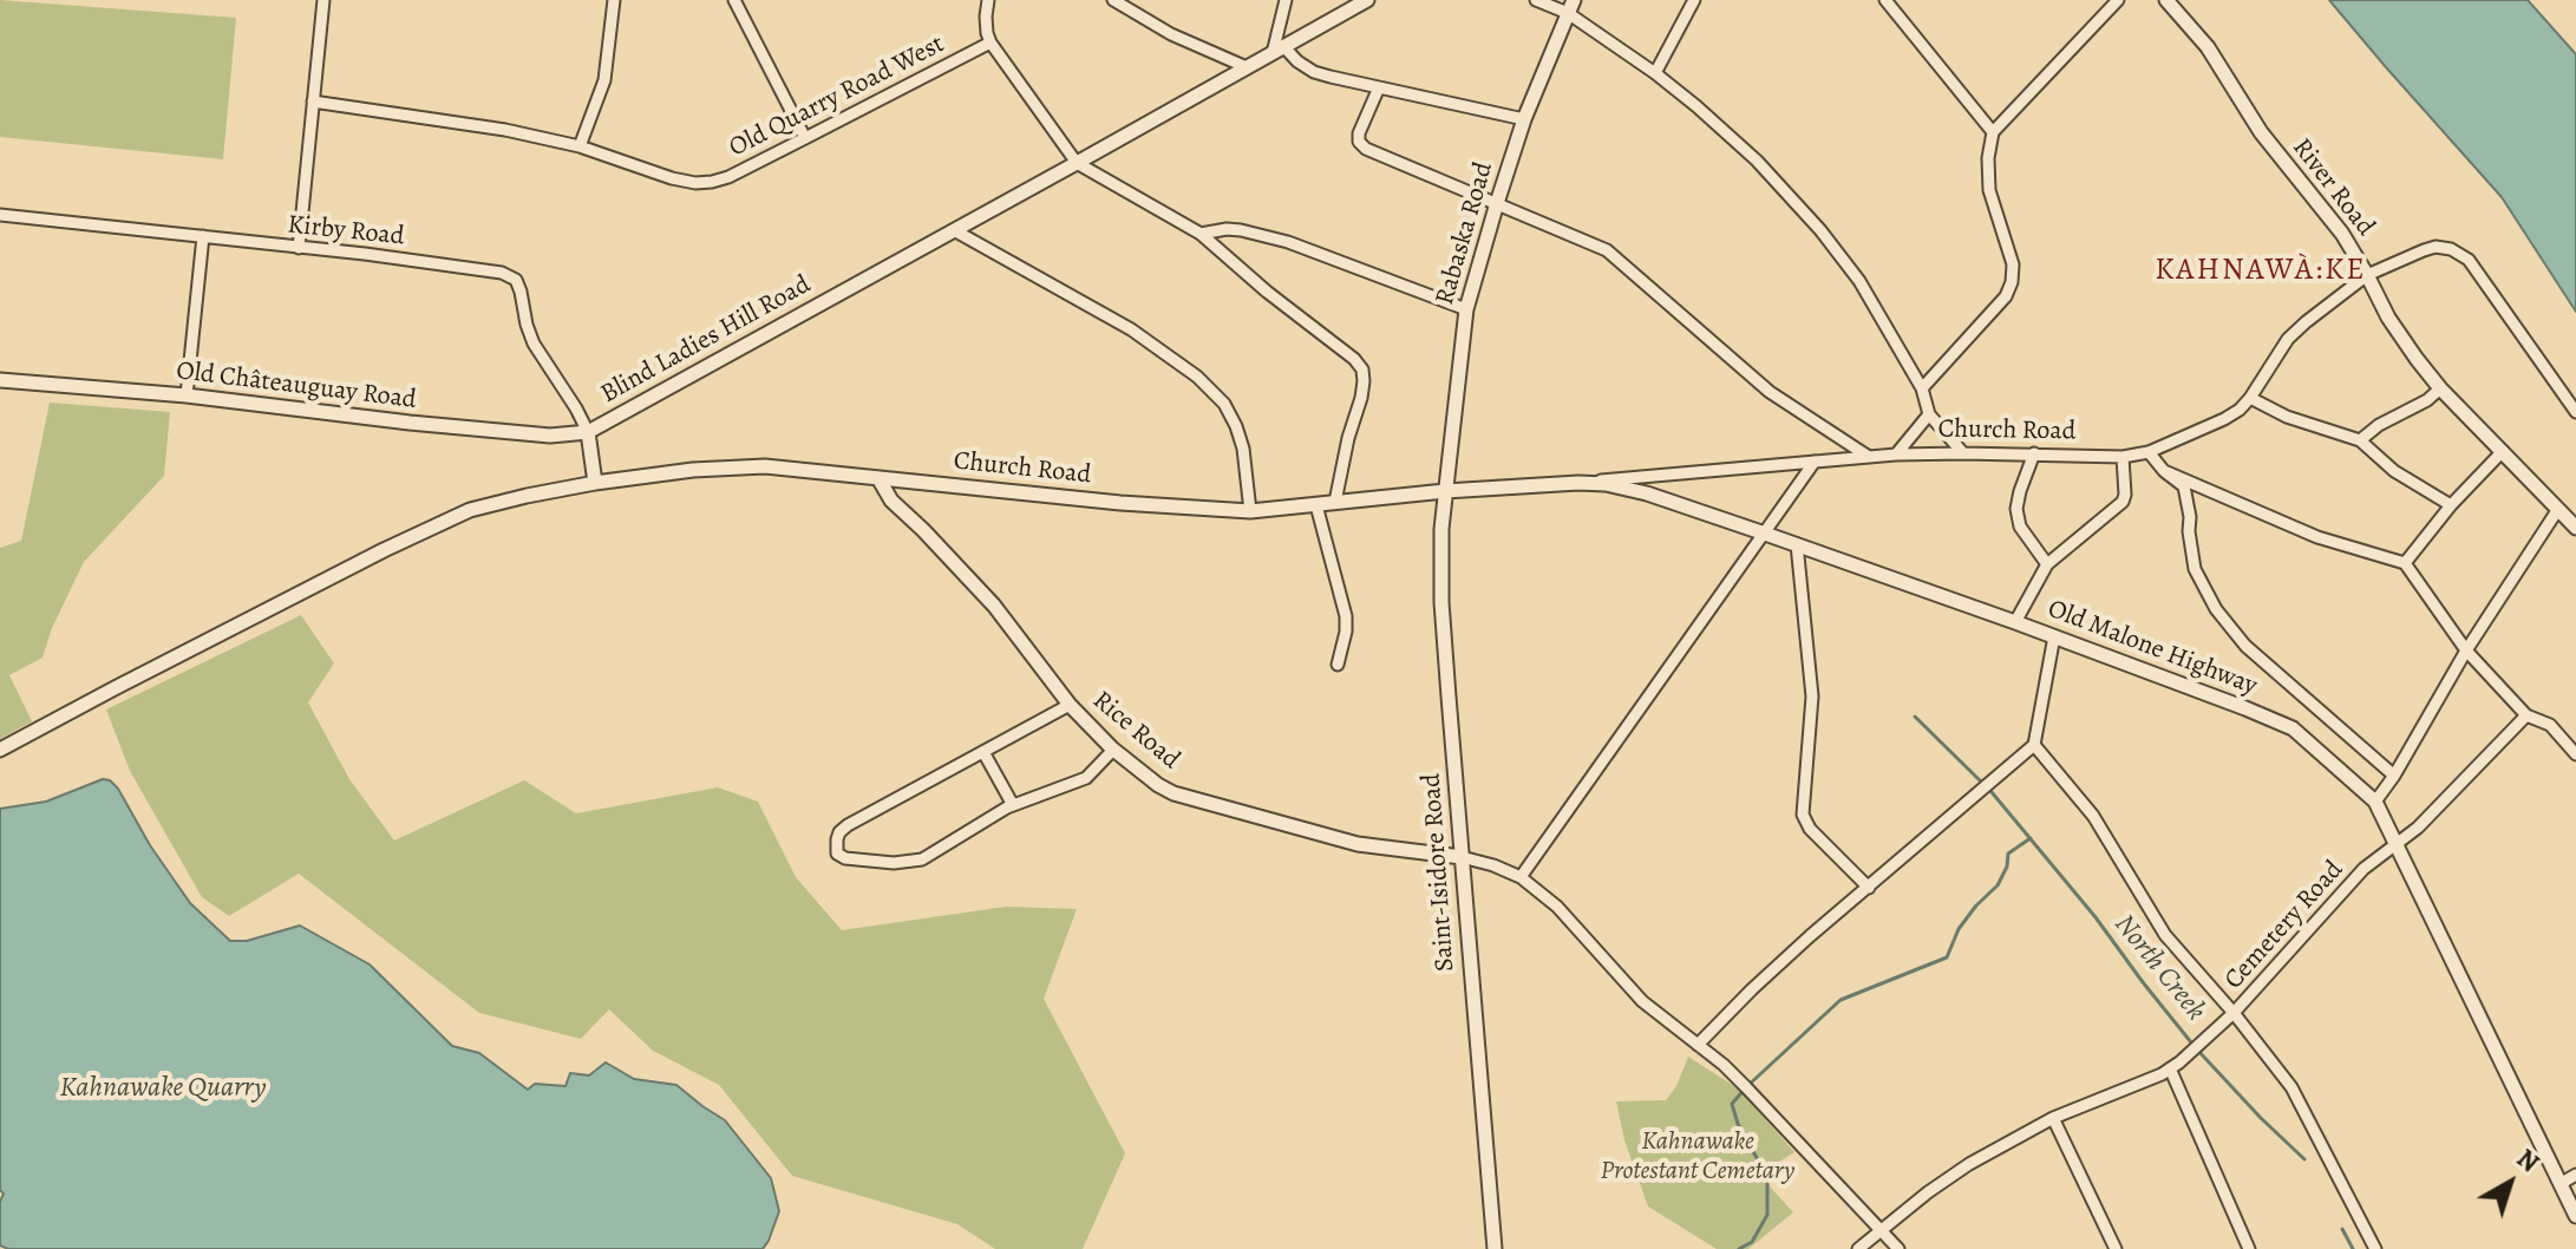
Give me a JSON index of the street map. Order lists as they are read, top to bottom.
{
  "streets": {
    "street": [
      "Old Quarry Road West",
      "River Road",
      "Kirby Road",
      "Rabaska Road",
      "Blind Ladies Hill Road",
      "Old Châteauguay Road",
      "Church Road",
      "Old Malone Highway",
      "Rice Road",
      "Saint-Isidore Road",
      "Cemetery Road"
    ]
  },
  "crossings": [
    ["River Road", "Church Road"],
    ["Kirby Road", "Blind Ladies Hill Road"],
    ["Kirby Road", "Old Châteauguay Road"],
    ["Rabaska Road", "Church Road"],
    ["Rabaska Road", "Old Malone Highway"],
    ["Rabaska Road", "Saint-Isidore Road"],
    ["Blind Ladies Hill Road", "Old Châteauguay Road"],
    ["Blind Ladies Hill Road", "Church Road"],
    ["Church Road", "Old Malone Highway"],
    ["Church Road", "Rice Road"],
    ["Church Road", "Saint-Isidore Road"],
    ["Old Malone Highway", "Saint-Isidore Road"],
    ["Old Malone Highway", "Cemetery Road"],
    ["Rice Road", "Saint-Isidore Road"]
  ],
  "districts": ["KAHNAWÀ:KE"],
  "water": ["North Creek", "Kahnawake Quarry"],
  "parks": ["Kahnawake Protestant Cemetary"],
  "north": "top right"
}
